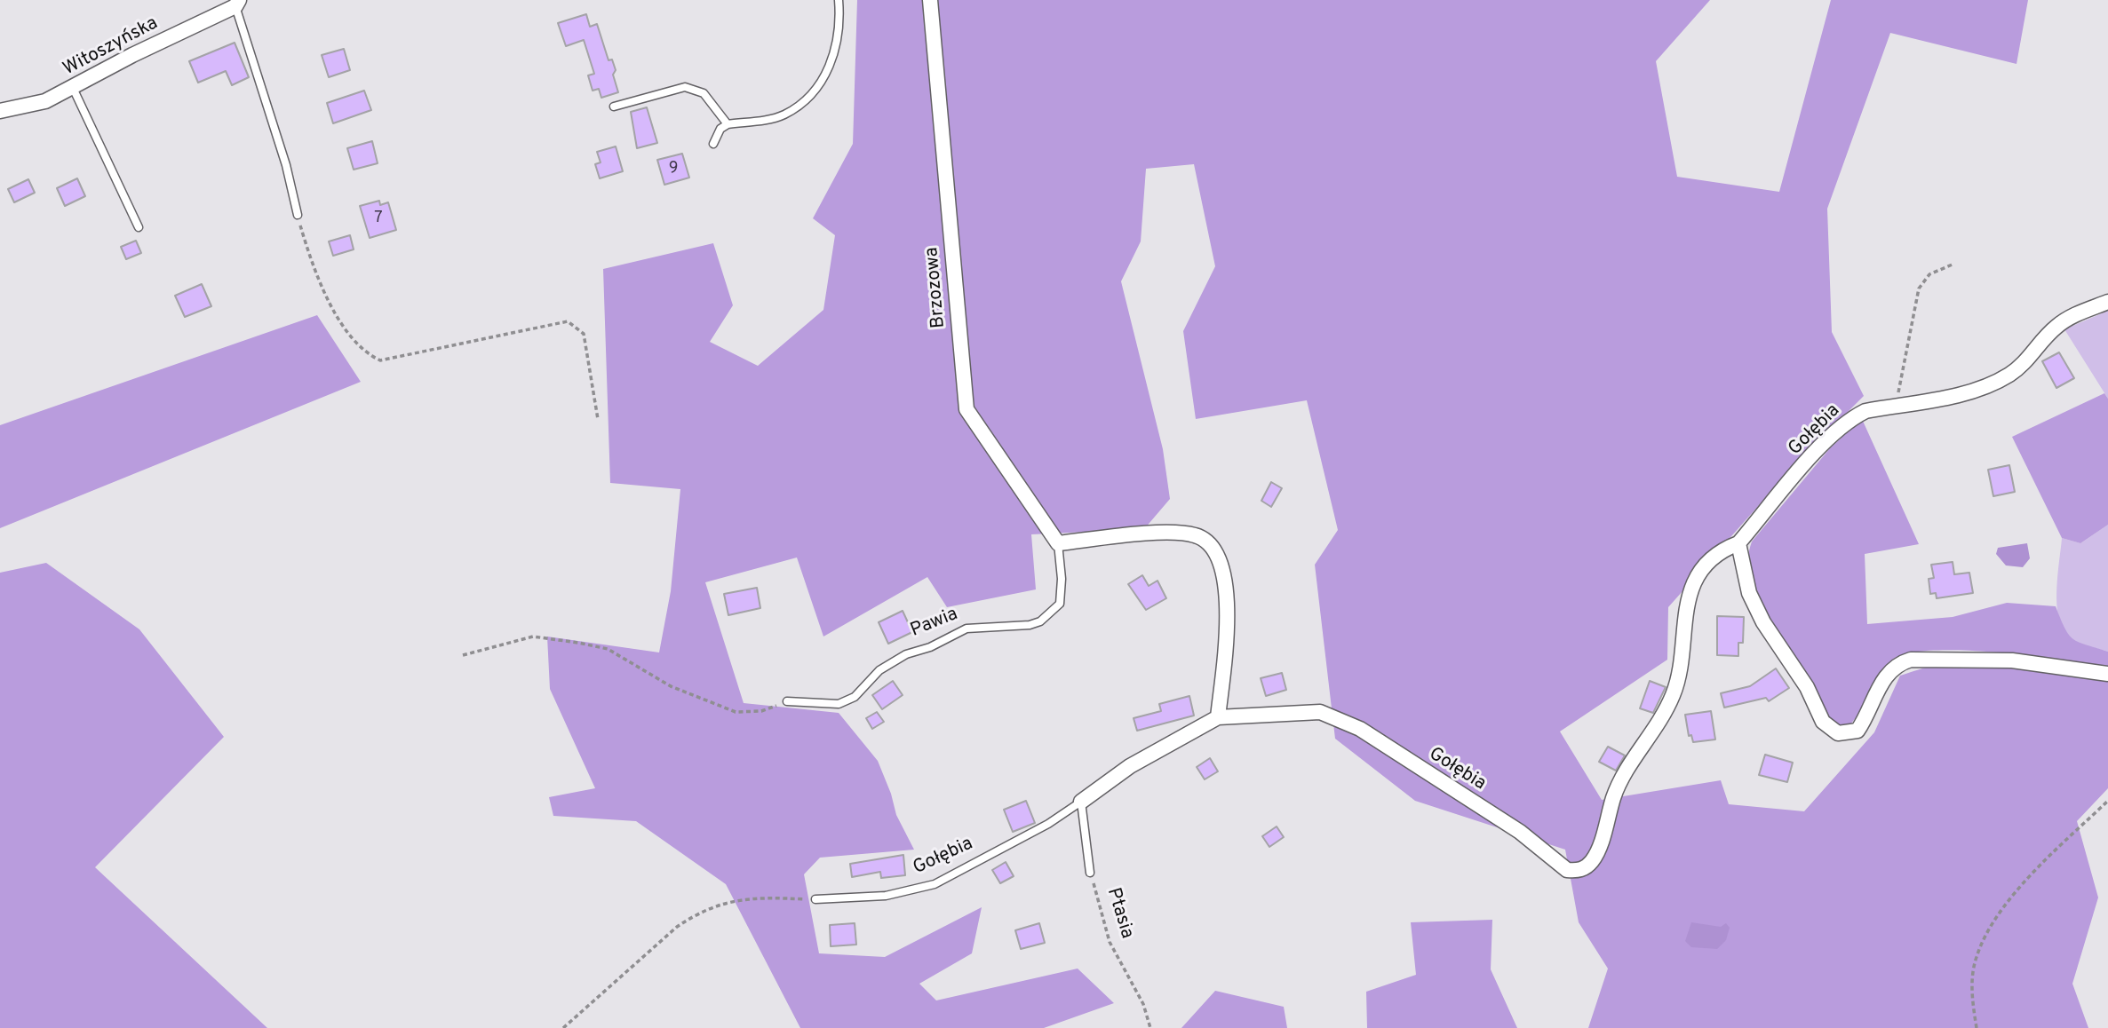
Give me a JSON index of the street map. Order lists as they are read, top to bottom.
{
  "streets": {
    "street": ["Witoszyńska", "Brzozowa", "Gołębia"],
    "lane": ["Pawia", "Ptasia"]
  },
  "crossings": [
    ["Brzozowa", "Pawia"],
    ["Gołębia", "Ptasia"]
  ],
  "house_numbers": ["9", "7"]
}
